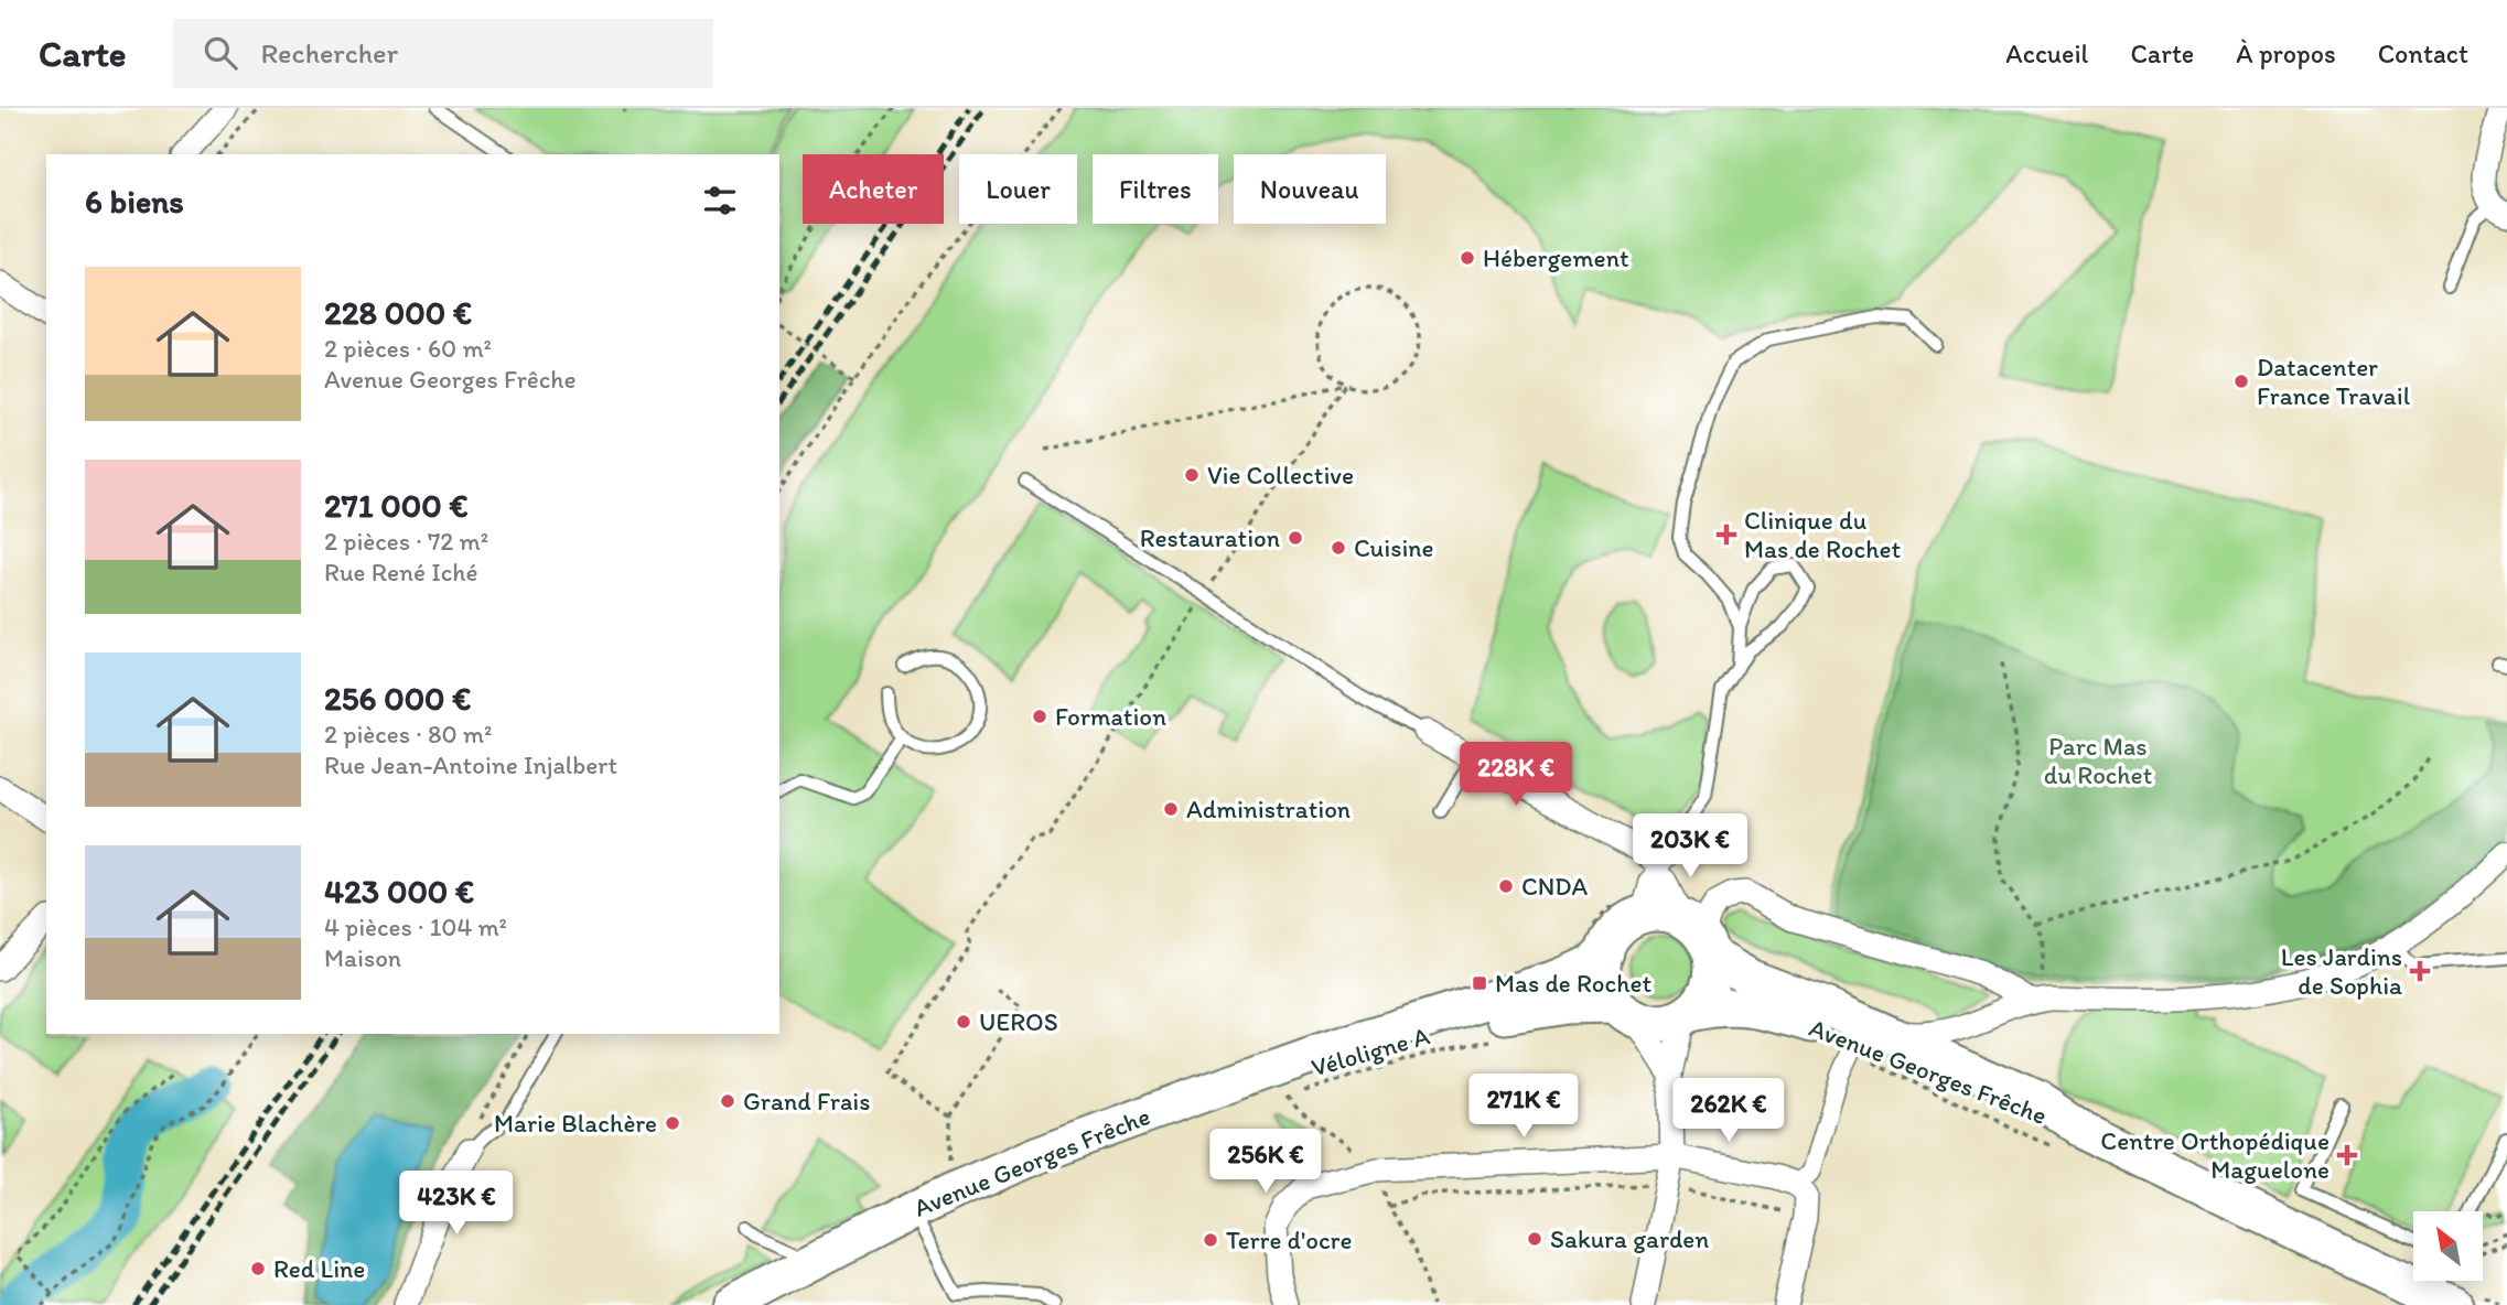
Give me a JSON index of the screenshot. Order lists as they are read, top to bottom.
{
  "streets": {
    "main road": ["Avenue Georges Frêche"],
    "path": ["Véloligne A"]
  },
  "parks": ["Parc Mas du Rochet"],
  "places": {
    "other": [
      "Hébergement",
      "Datacenter France Travail",
      "Vie Collective",
      "Restauration",
      "Cuisine",
      "Formation",
      "Administration",
      "CNDA",
      "UEROS",
      "Grand Frais",
      "Marie Blachère",
      "Sakura garden",
      "Terre d'ocre",
      "Red Line"
    ],
    "health": ["Clinique du Mas de Rochet", "Les Jardins de Sophia", "Centre Orthopédique Maguelone"],
    "transit": ["Mas de Rochet"]
  },
  "north": "top left",
  "page": {
    "header": "Carte",
    "search": "Rechercher",
    "nav": [
      "Accueil",
      "Carte",
      "À propos",
      "Contact"
    ],
    "chip": [
      "Acheter",
      "Louer",
      "Filtres",
      "Nouveau"
    ],
    "heading": "6 biens",
    "list": [
      {
        "name": "228 000 €",
        "note": "2 pièces · 60 m² · Avenue Georges Frêche"
      },
      {
        "name": "271 000 €",
        "note": "2 pièces · 72 m² · Rue René Iché"
      },
      {
        "name": "256 000 €",
        "note": "2 pièces · 80 m² · Rue Jean-Antoine Injalbert"
      },
      {
        "name": "423 000 €",
        "note": "4 pièces · 104 m² · Maison"
      }
    ],
    "price": [
      "228K €",
      "203K €",
      "271K €",
      "262K €",
      "256K €",
      "423K €"
    ]
  }
}
